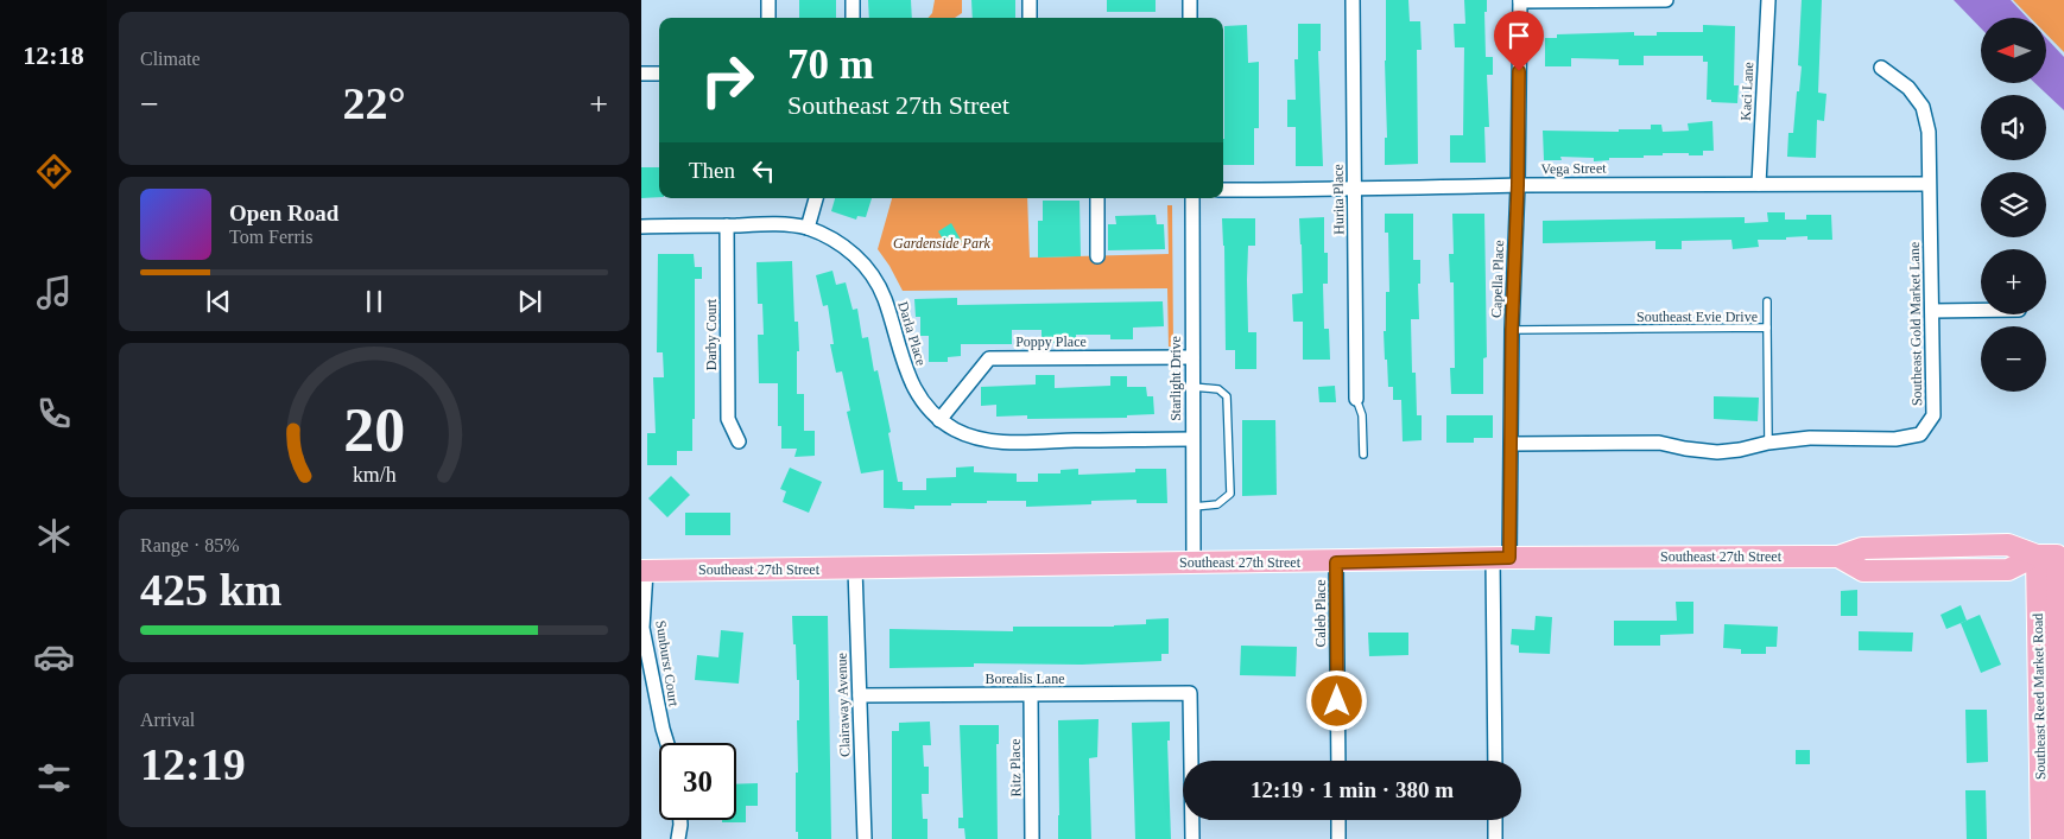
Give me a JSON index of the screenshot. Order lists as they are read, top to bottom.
{
  "streets": {
    "main road": ["Southeast 27th Street", "Southeast Reed Market Road"],
    "street": [
      "Kaci Lane",
      "Vega Street",
      "Hurita Place",
      "Capella Place",
      "Southeast Gold Market Lane",
      "Darla Place",
      "Darby Court",
      "Poppy Place",
      "Starlight Drive",
      "Caleb Place",
      "Sunburst Court",
      "Borealis Lane",
      "Clairaway Avenue",
      "Ritz Place"
    ],
    "lane": ["Southeast Evie Drive"]
  },
  "crossings": [
    ["Kaci Lane", "Vega Street"],
    ["Vega Street", "Hurita Place"],
    ["Vega Street", "Capella Place"],
    ["Vega Street", "Southeast Gold Market Lane"],
    ["Capella Place", "Southeast Evie Drive"],
    ["Capella Place", "Southeast Gold Market Lane"],
    ["Capella Place", "Southeast 27th Street"],
    ["Southeast Evie Drive", "Southeast Gold Market Lane"],
    ["Darla Place", "Darby Court"],
    ["Darla Place", "Poppy Place"],
    ["Darla Place", "Starlight Drive"],
    ["Poppy Place", "Starlight Drive"],
    ["Starlight Drive", "Southeast 27th Street"],
    ["Southeast 27th Street", "Caleb Place"],
    ["Southeast 27th Street", "Sunburst Court"],
    ["Southeast 27th Street", "Southeast Reed Market Road"],
    ["Southeast 27th Street", "Clairaway Avenue"],
    ["Borealis Lane", "Clairaway Avenue"],
    ["Borealis Lane", "Ritz Place"]
  ],
  "parks": ["Gardenside Park"],
  "north": "left",
  "page": {
    "tabs": "12:18",
    "tile": [
      "Climate",
      ["Range · 85%", "425 km"],
      ["Arrival", "12:19"]
    ],
    "map_buttons": ["+", "−"],
    "turn": ["70 m", "Southeast 27th Street"],
    "heat": ["−", "22°", "+"],
    "then": "Then",
    "song": ["Open Road", "Tom Ferris"],
    "limit": "30",
    "trip": "12:19 · 1 min · 380 m",
    "gauge": ["20", "km/h"]
  }
}
